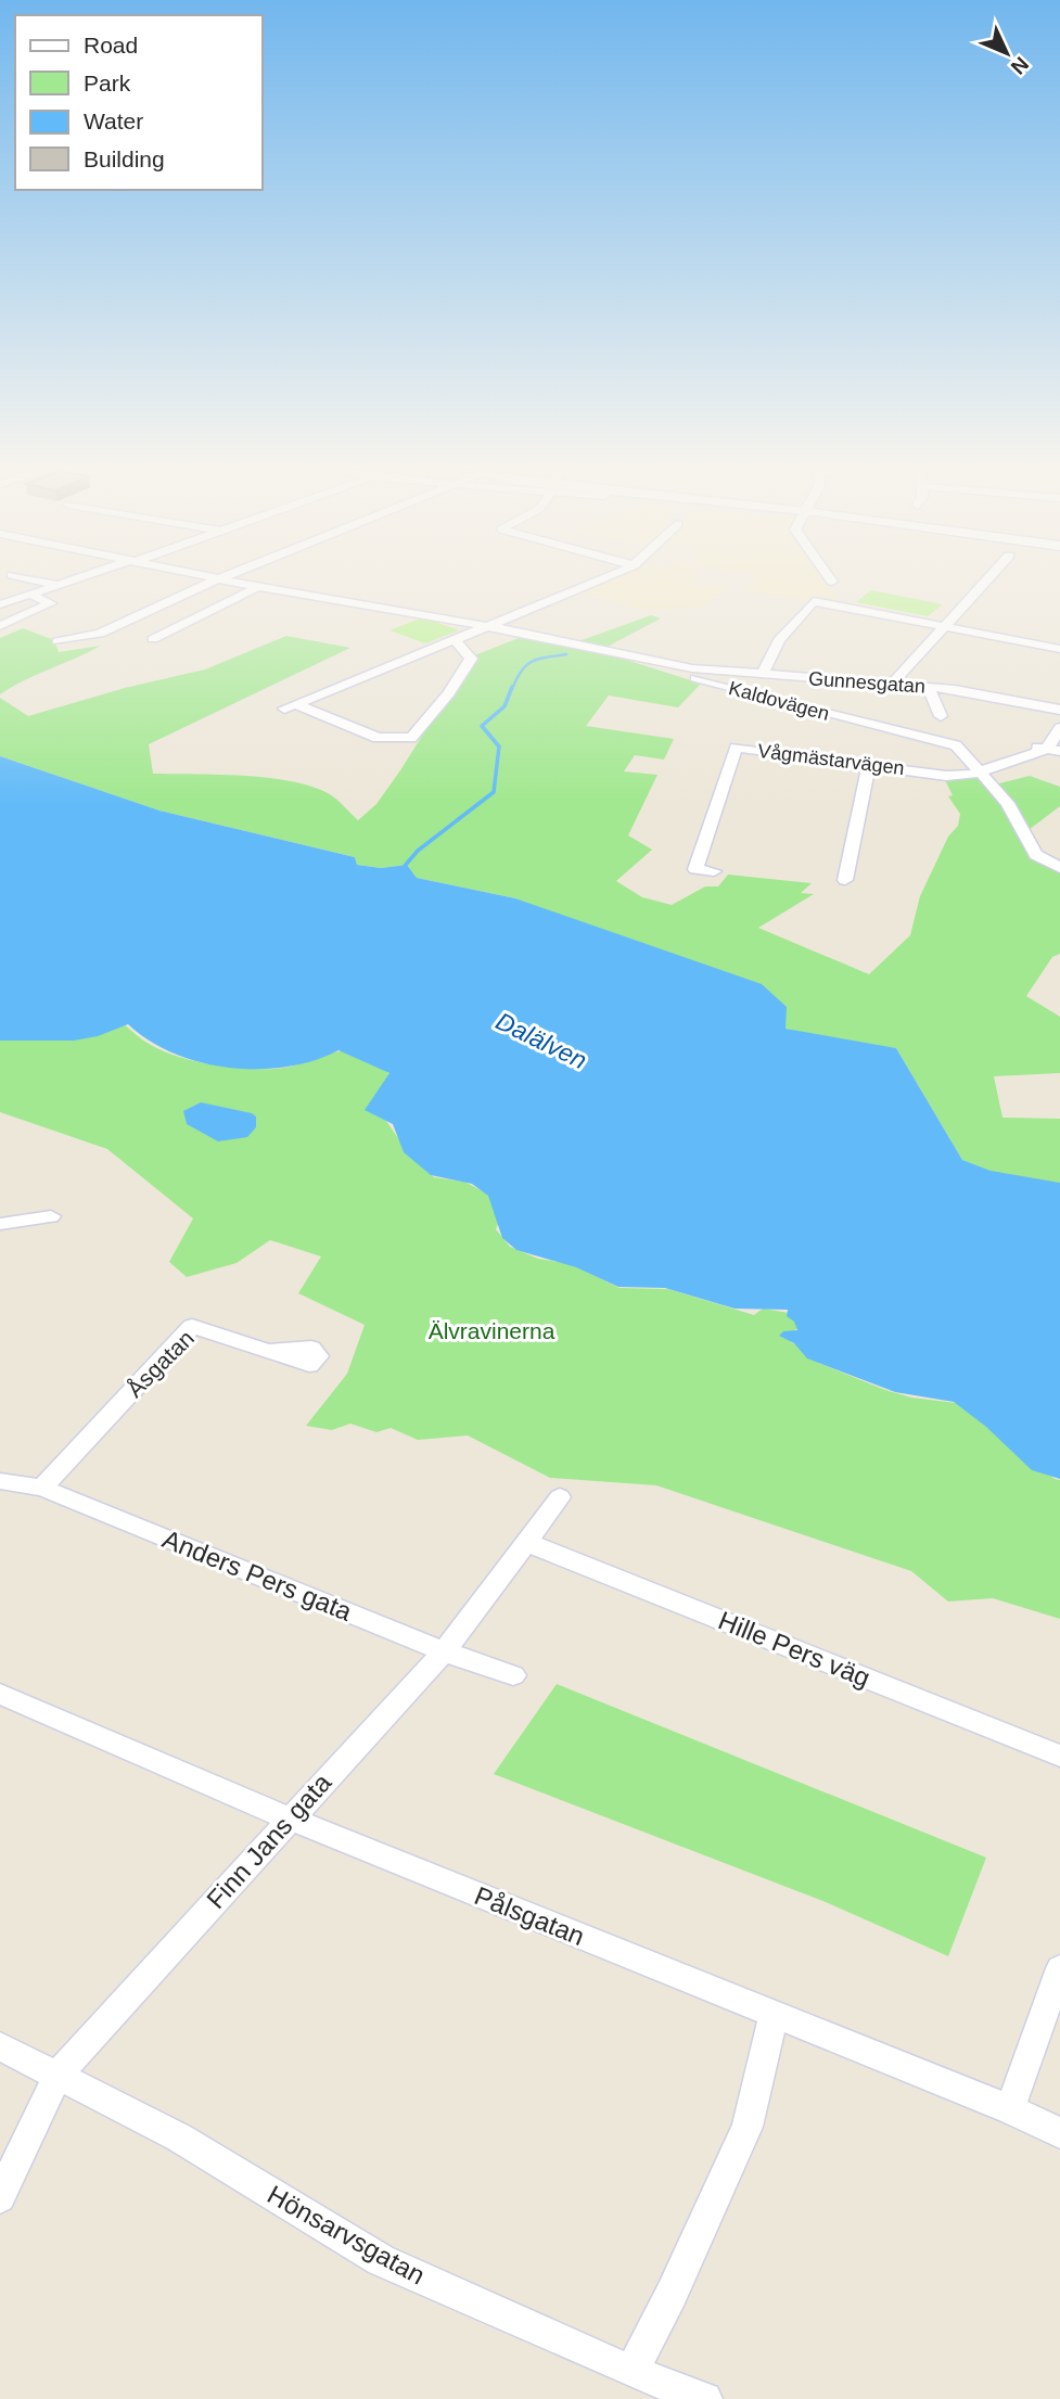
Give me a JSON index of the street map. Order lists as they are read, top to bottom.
{
  "streets": {
    "street": [
      "Gunnesgatan",
      "Kaldovägen",
      "Vågmästarvägen",
      "Åsgatan",
      "Anders Pers gata",
      "Hille Pers väg",
      "Finn Jans gata",
      "Pålsgatan",
      "Hönsarvsgatan"
    ]
  },
  "crossings": [
    ["Gunnesgatan", "Kaldovägen"],
    ["Kaldovägen", "Vågmästarvägen"],
    ["Åsgatan", "Anders Pers gata"],
    ["Anders Pers gata", "Finn Jans gata"],
    ["Hille Pers väg", "Finn Jans gata"],
    ["Finn Jans gata", "Pålsgatan"],
    ["Finn Jans gata", "Hönsarvsgatan"]
  ],
  "water": ["Dalälven"],
  "parks": ["Älvravinerna"],
  "legend": [
    "Road",
    "Park",
    "Water",
    "Building"
  ],
  "north": "bottom right"
}
